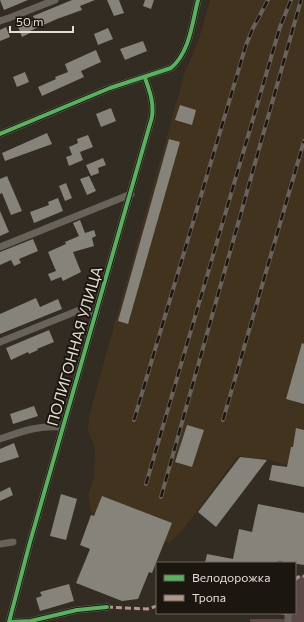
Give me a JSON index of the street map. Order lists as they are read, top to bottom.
{
  "streets": {
    "street": ["ПОЛИГОННАЯ УЛИЦА"]
  },
  "legend": ["Велодорожка", "Тропа"],
  "scale_bar": "50 m"
}
